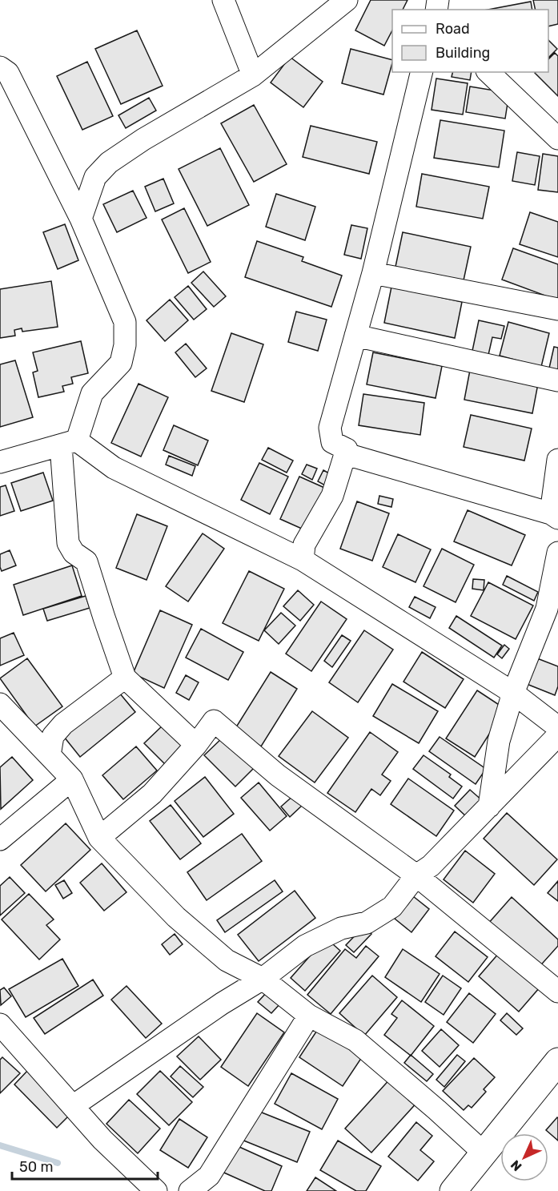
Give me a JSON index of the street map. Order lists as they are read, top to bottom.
{
  "legend": ["Road", "Building"],
  "scale_bar": "50 m",
  "north": "bottom left"
}
